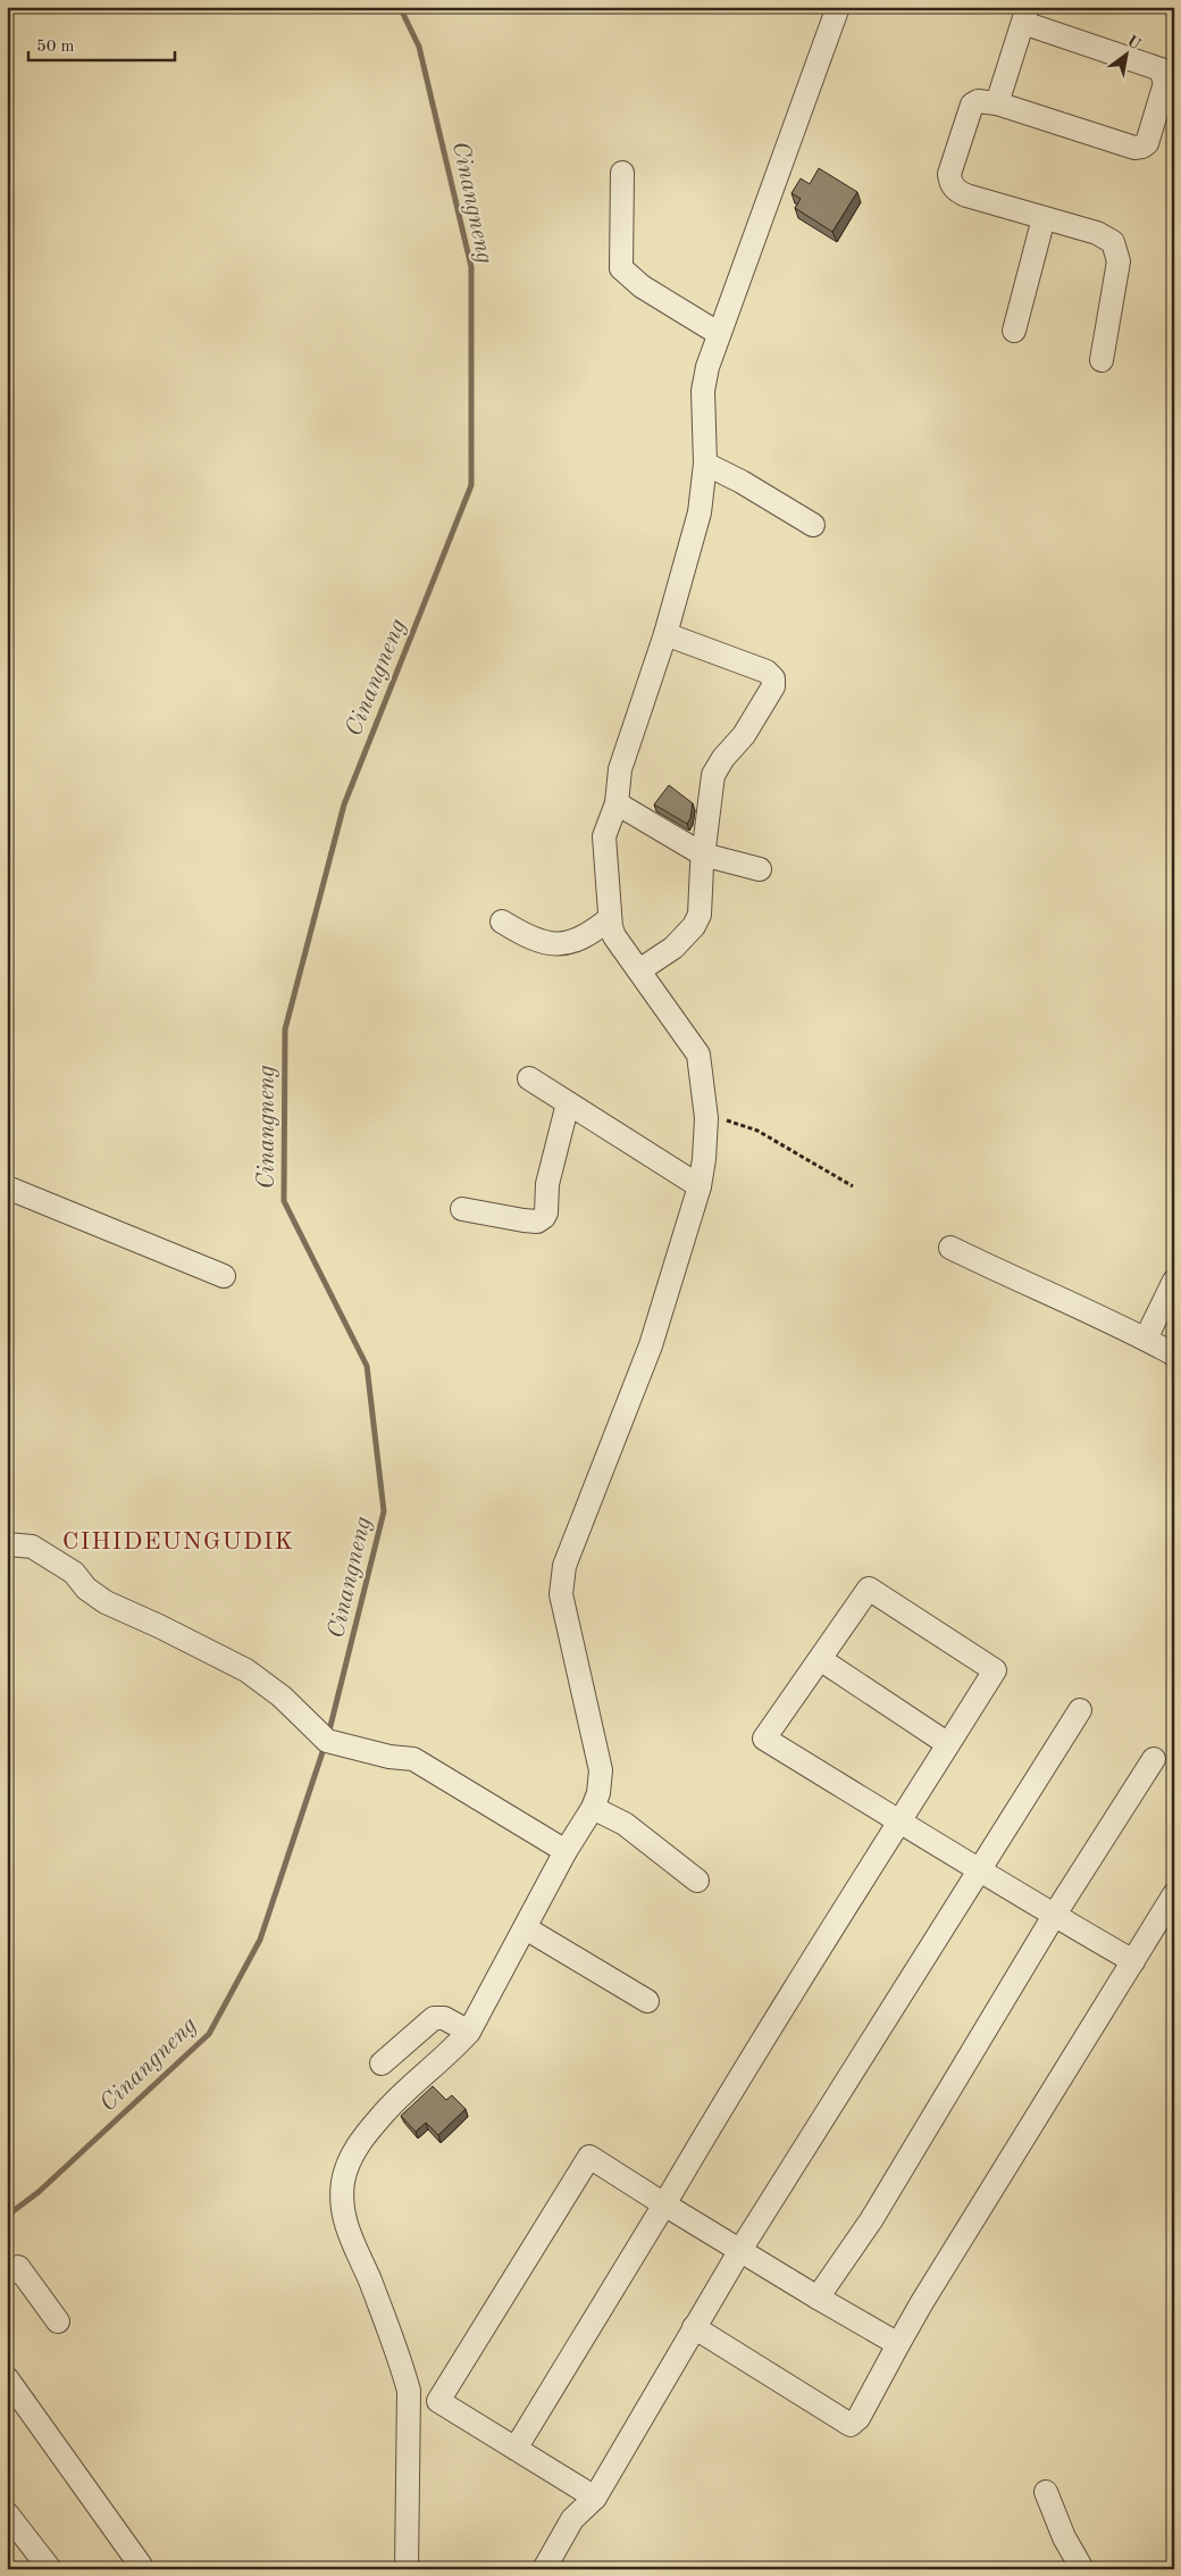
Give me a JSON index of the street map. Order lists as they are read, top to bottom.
{
  "districts": ["CIHIDEUNGUDIK"],
  "water": ["Cinangneng"],
  "scale_bar": "50 m",
  "north": "top right"
}
